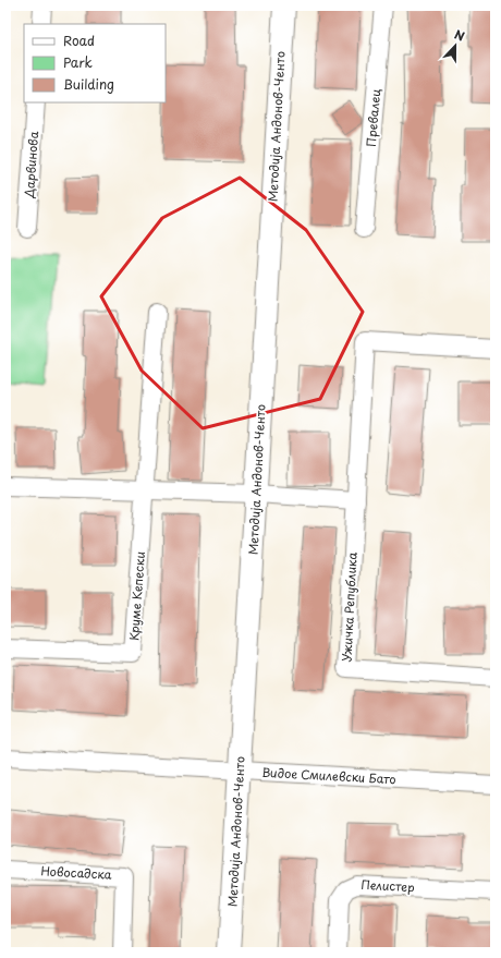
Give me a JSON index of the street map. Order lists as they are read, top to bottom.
{
  "streets": {
    "street": [
      "Превалец",
      "Методија Андонов-Ченто",
      "Дарвинова",
      "Круме Кепески",
      "Ужичка Република",
      "Видое Смилевски Бато",
      "Новосадска",
      "Пелистер"
    ]
  },
  "crossings": [
    ["Методија Андонов-Ченто", "Видое Смилевски Бато"]
  ],
  "legend": ["Road", "Park", "Building"],
  "north": "top"
}
